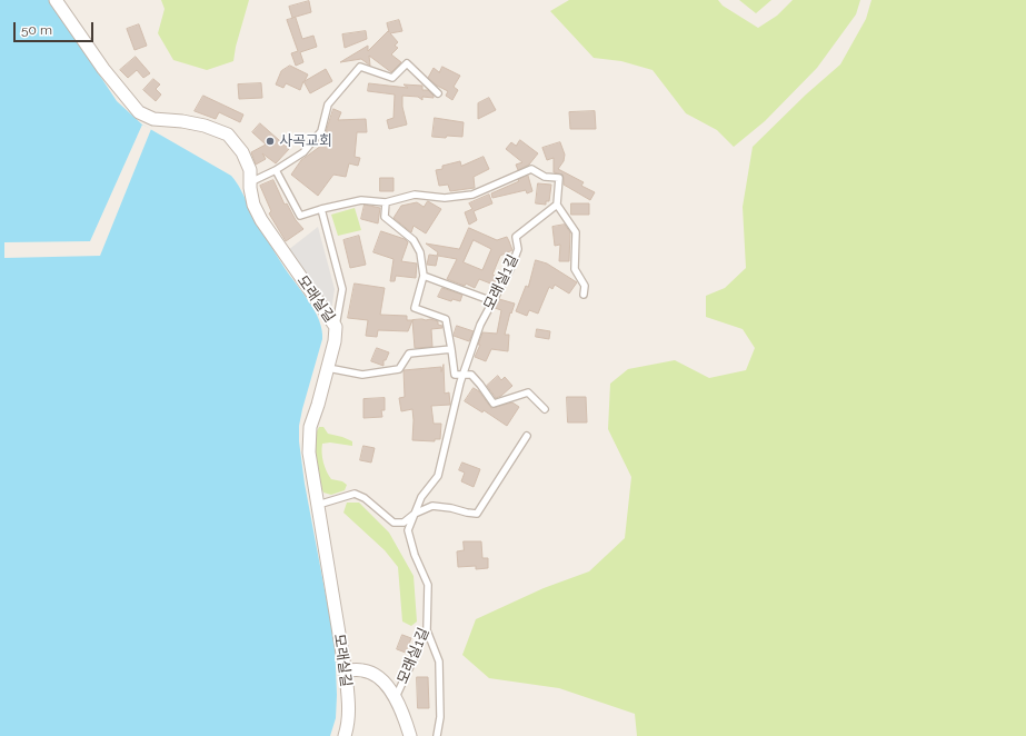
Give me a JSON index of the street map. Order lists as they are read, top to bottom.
{
  "streets": {
    "street": ["모래실길"],
    "lane": ["모래실1길"]
  },
  "places": ["사곡교회"],
  "scale_bar": "50 m"
}
